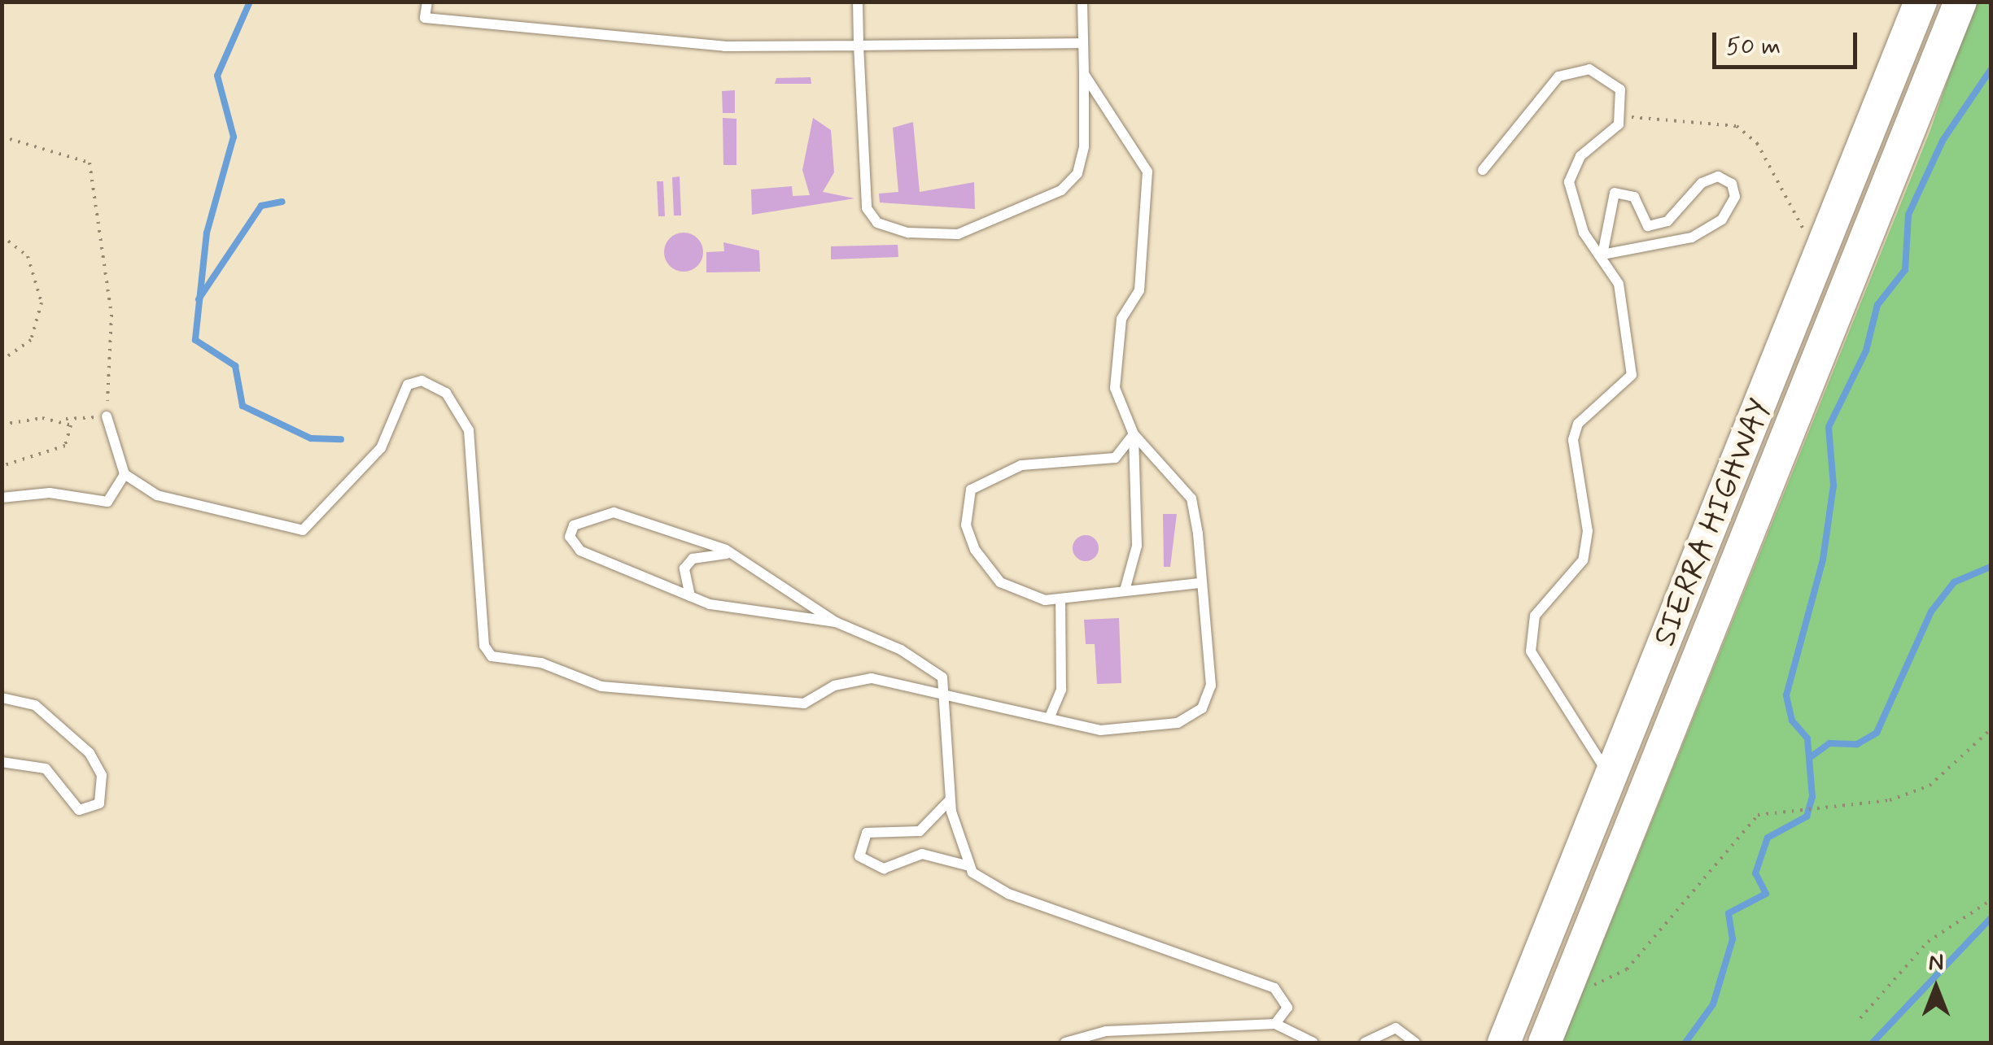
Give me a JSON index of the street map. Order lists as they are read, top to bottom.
{
  "streets": {
    "main road": ["SIERRA HIGHWAY"]
  },
  "scale_bar": "50 m",
  "north": "top"
}
